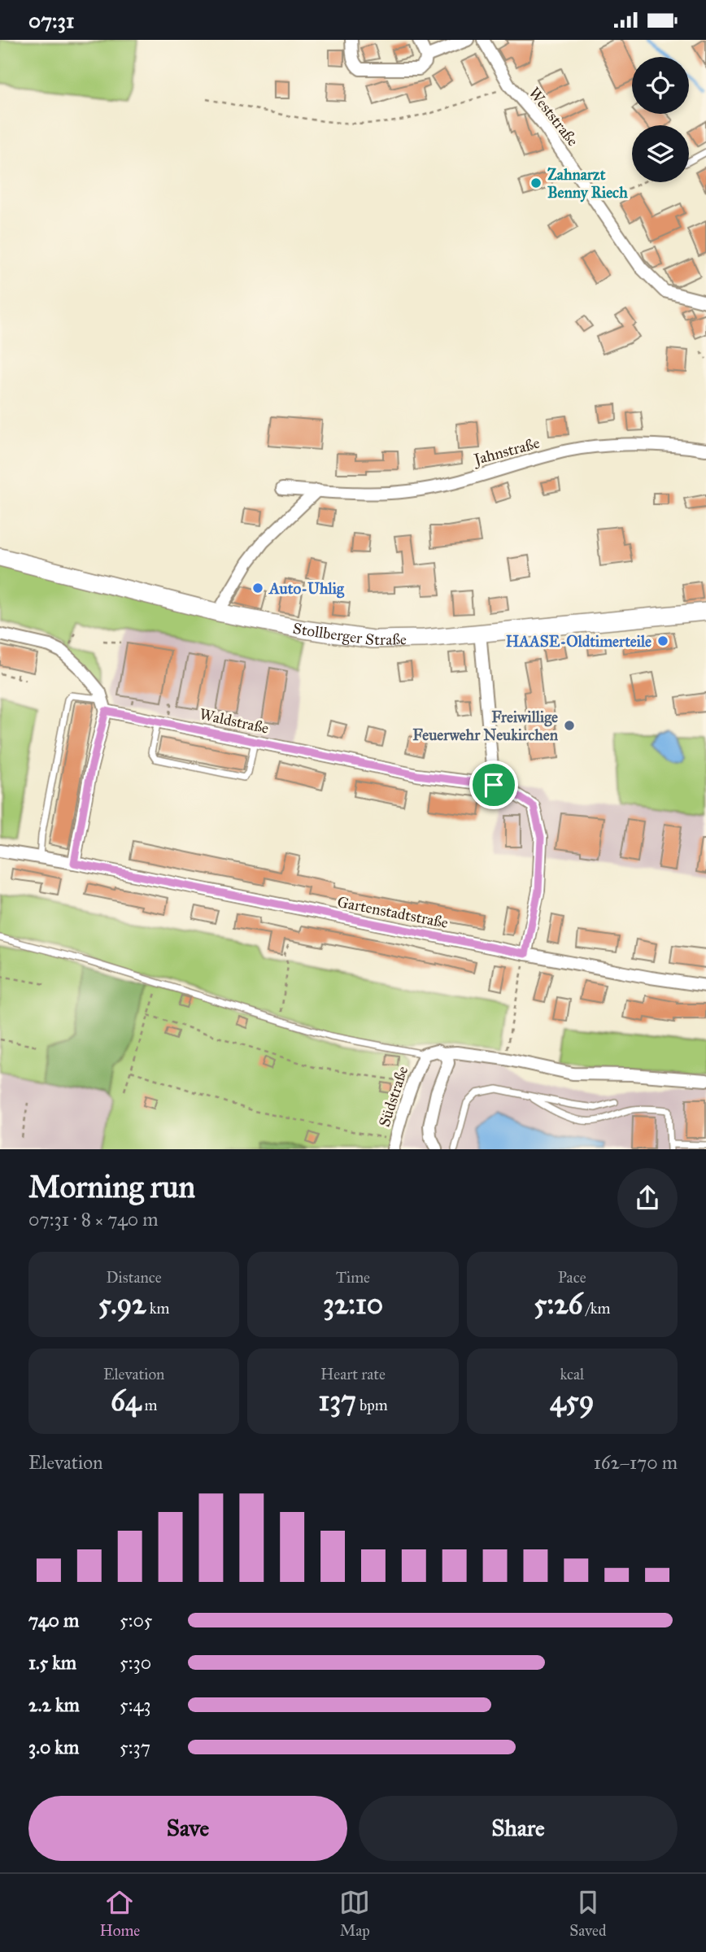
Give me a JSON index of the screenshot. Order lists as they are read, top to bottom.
{
  "streets": {
    "main road": ["Stollberger Straße"],
    "street": [
      "Weststraße",
      "Jahnstraße",
      "Waldstraße",
      "Gartenstadtstraße",
      "Südstraße"
    ]
  },
  "crossings": [
    ["Waldstraße", "Gartenstadtstraße"]
  ],
  "places": [
    "Zahnarzt Benny Riech",
    "Auto-Uhlig",
    "HAASE-Oldtimerteile",
    "Freiwillige Feuerwehr Neukirchen"
  ],
  "page": {
    "status": "07:31",
    "heading": ["Morning run", "07:31 · 8 × 740 m"],
    "stats": [
      ["Distance", "5.92 km"],
      ["Time", "32:10"],
      ["Pace", "5:26 /km"],
      ["Elevation", "64 m"],
      ["Heart rate", "137 bpm"],
      ["kcal", "459"]
    ],
    "chart": ["Elevation", "162–170 m"],
    "list": [
      {
        "name": "740 m",
        "note": "5:05"
      },
      {
        "name": "1.5 km",
        "note": "5:30"
      },
      {
        "name": "2.2 km",
        "note": "5:43"
      },
      {
        "name": "3.0 km",
        "note": "5:37"
      }
    ],
    "buttons": ["Save", "Share"],
    "tabs": ["Home", "Map", "Saved"]
  }
}
